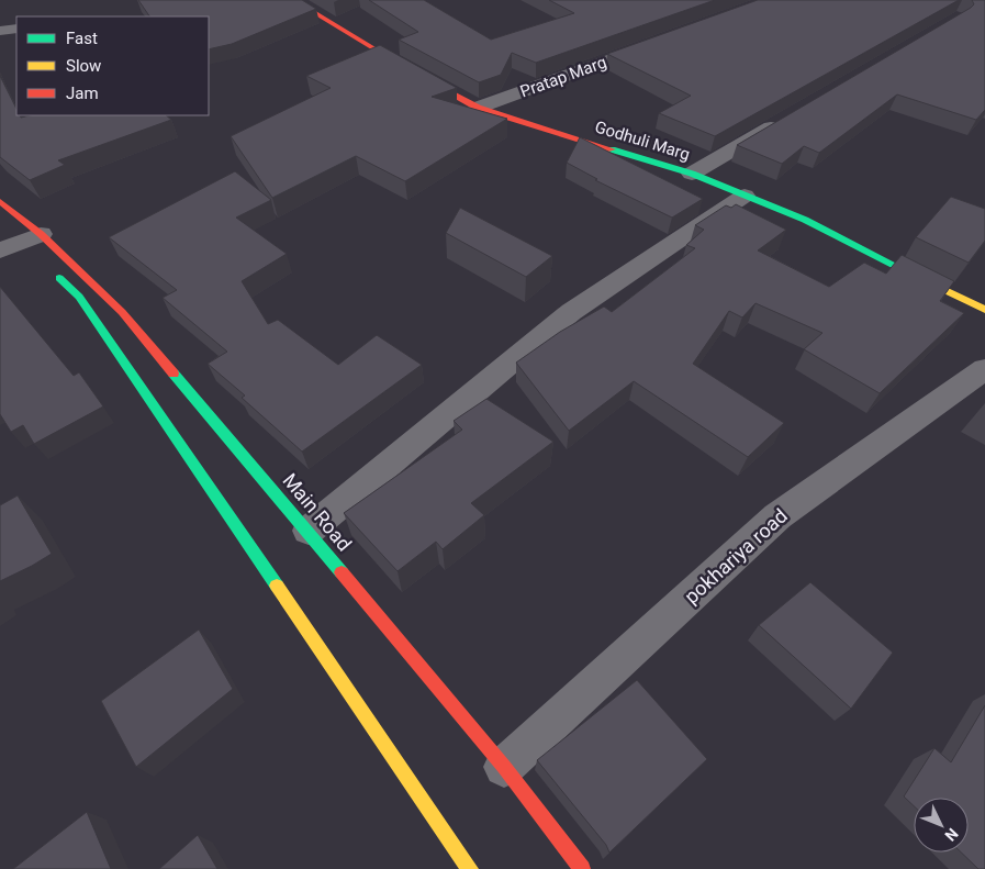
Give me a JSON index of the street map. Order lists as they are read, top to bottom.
{
  "streets": {
    "main road": ["Godhuli Marg", "Main Road"],
    "street": ["Pratap Marg", "pokhariya road"]
  },
  "crossings": [
    ["Pratap Marg", "Godhuli Marg"],
    ["Main Road", "pokhariya road"]
  ],
  "legend": ["Fast", "Slow", "Jam"],
  "north": "bottom right"
}
